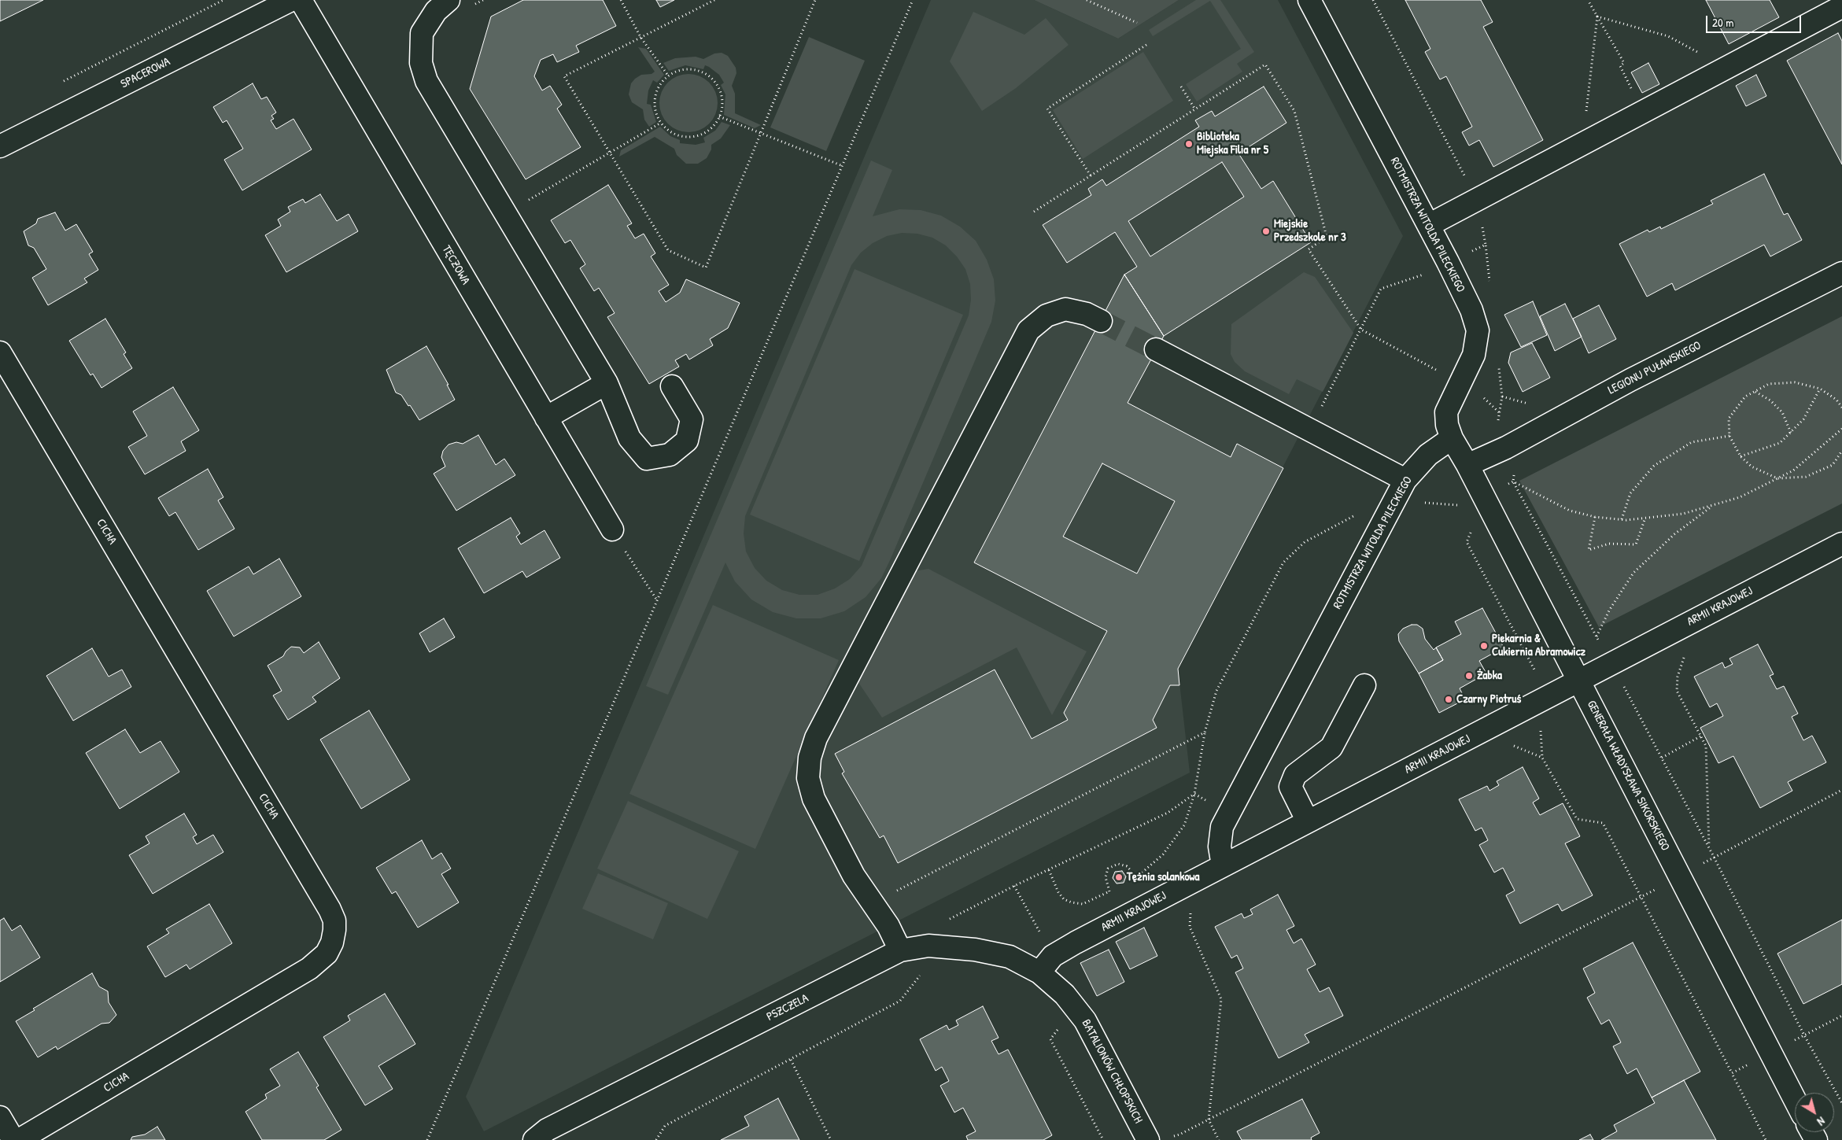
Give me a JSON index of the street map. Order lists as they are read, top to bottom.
{
  "streets": {
    "street": [
      "SPACEROWA",
      "ROTMISTRZA WITOLDA PILECKIEGO",
      "TĘCZOWA",
      "LEGIONU PUŁAWSKIEGO",
      "CICHA",
      "ARMII KRAJOWEJ",
      "GENERAŁA WŁADYSŁAWA SIKORSKIEGO",
      "PSZCZELA",
      "BATALIONÓW CHŁOPSKICH"
    ]
  },
  "crossings": [
    ["ROTMISTRZA WITOLDA PILECKIEGO", "ARMII KRAJOWEJ"],
    ["ROTMISTRZA WITOLDA PILECKIEGO", "GENERAŁA WŁADYSŁAWA SIKORSKIEGO"],
    ["LEGIONU PUŁAWSKIEGO", "GENERAŁA WŁADYSŁAWA SIKORSKIEGO"],
    ["ARMII KRAJOWEJ", "GENERAŁA WŁADYSŁAWA SIKORSKIEGO"],
    ["ARMII KRAJOWEJ", "PSZCZELA"],
    ["ARMII KRAJOWEJ", "BATALIONÓW CHŁOPSKICH"],
    ["PSZCZELA", "BATALIONÓW CHŁOPSKICH"]
  ],
  "places": [
    "Biblioteka Miejska Filia nr 5",
    "Miejskie Przedszkole nr 3",
    "Piekarnia & Cukiernia Abramowicz",
    "Żabka",
    "Czarny Piotruś",
    "Tężnia solankowa"
  ],
  "scale_bar": "20 m",
  "north": "bottom right"
}
